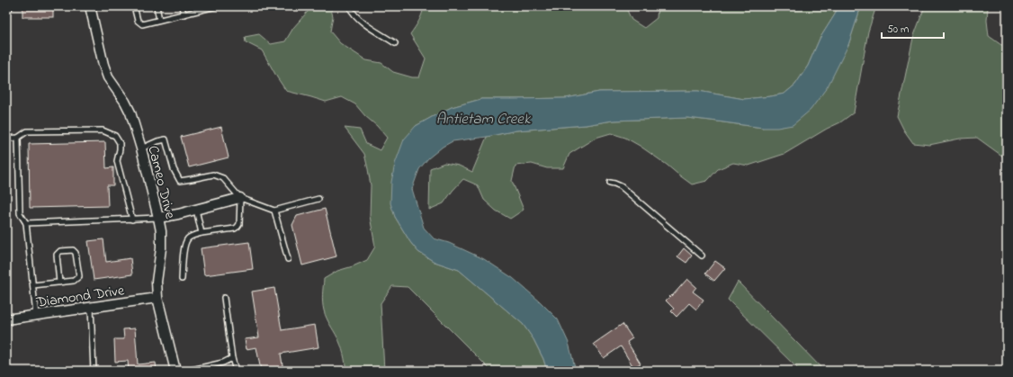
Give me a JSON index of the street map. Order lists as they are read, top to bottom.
{
  "streets": {
    "street": ["Cameo Drive", "Diamond Drive"]
  },
  "crossings": [
    ["Cameo Drive", "Diamond Drive"]
  ],
  "water": ["Antietam Creek"],
  "scale_bar": "50 m"
}
